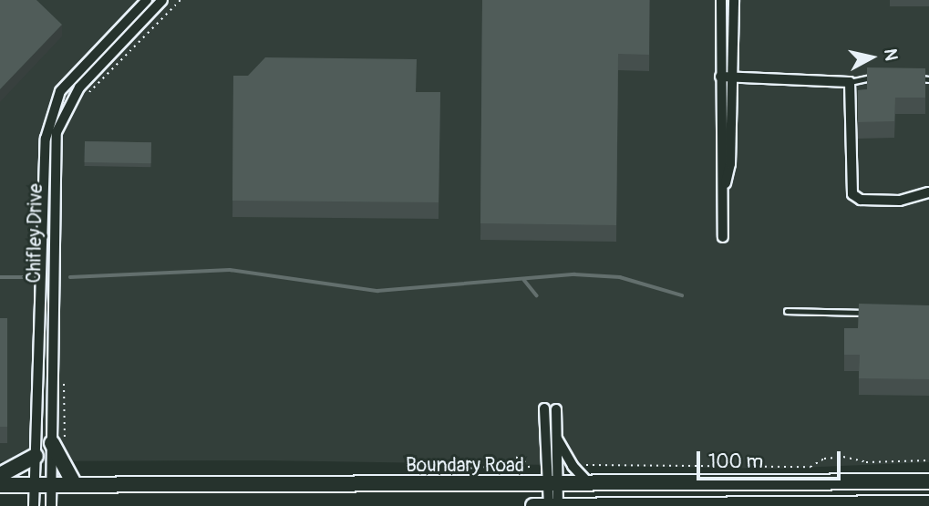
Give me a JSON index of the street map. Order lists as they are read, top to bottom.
{
  "streets": {
    "main road": ["Boundary Road"],
    "street": ["Chifley Drive"]
  },
  "crossings": [
    ["Chifley Drive", "Boundary Road"]
  ],
  "scale_bar": "100 m",
  "north": "right"
}
